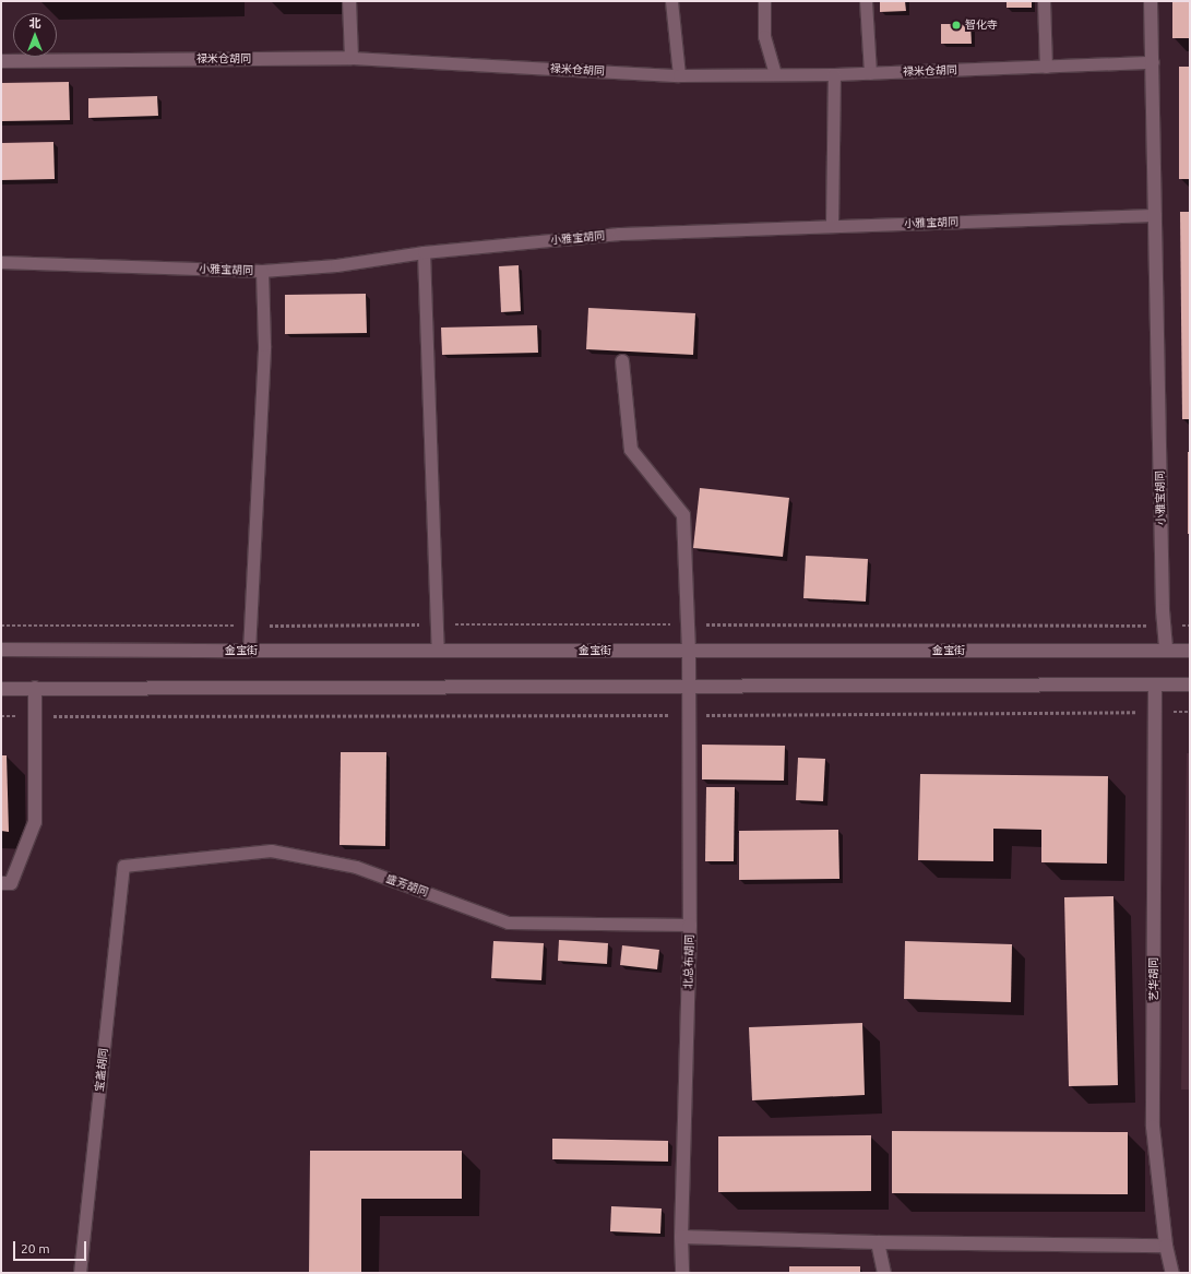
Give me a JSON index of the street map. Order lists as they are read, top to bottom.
{
  "streets": {
    "street": [
      "禄米仓胡同",
      "小雅宝胡同",
      "金宝街",
      "北总布胡同",
      "艺华胡同"
    ],
    "lane": ["盛芳胡同", "宝盖胡同"]
  },
  "crossings": [
    ["禄米仓胡同", "小雅宝胡同"],
    ["小雅宝胡同", "金宝街"],
    ["金宝街", "北总布胡同"],
    ["盛芳胡同", "北总布胡同"],
    ["盛芳胡同", "宝盖胡同"]
  ],
  "places": ["智化寺"],
  "scale_bar": "20 m",
  "north": "top"
}
